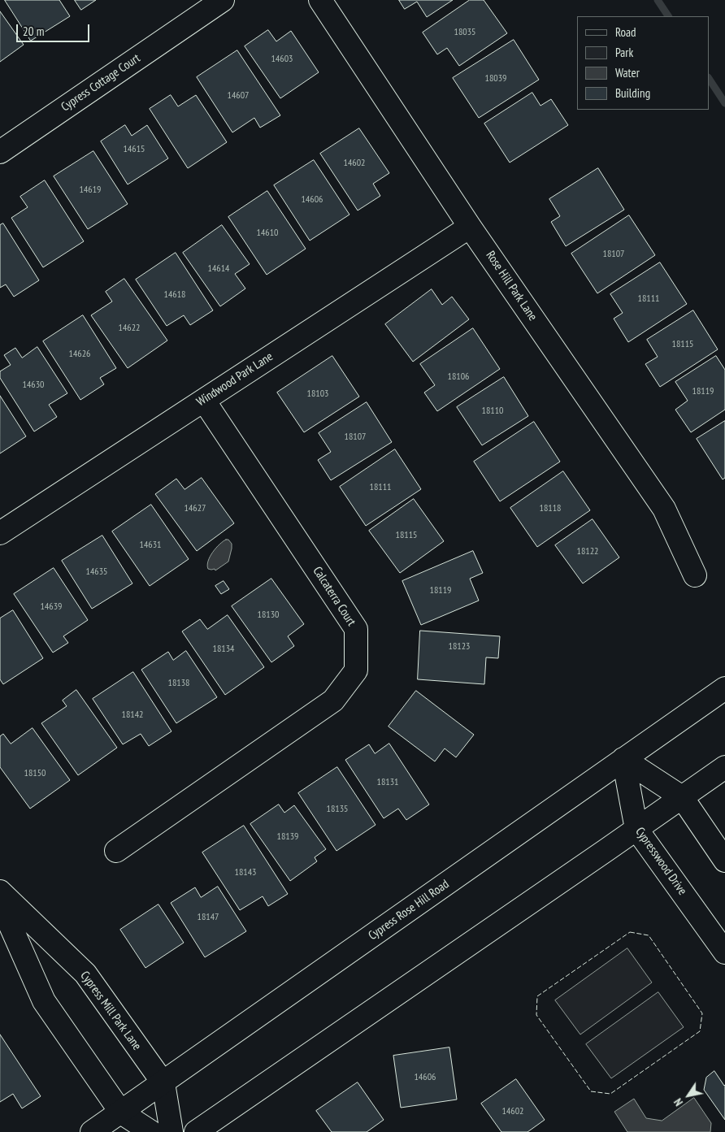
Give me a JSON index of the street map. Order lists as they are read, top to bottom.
{
  "streets": {
    "street": [
      "Cypress Cottage Court",
      "Rose Hill Park Lane",
      "Windwood Park Lane",
      "Calcaterra Court",
      "Cypresswood Drive",
      "Cypress Rose Hill Road",
      "Cypress Mill Park Lane"
    ]
  },
  "crossings": [
    ["Rose Hill Park Lane", "Windwood Park Lane"],
    ["Windwood Park Lane", "Calcaterra Court"],
    ["Cypresswood Drive", "Cypress Rose Hill Road"],
    ["Cypress Rose Hill Road", "Cypress Mill Park Lane"]
  ],
  "house_numbers": [
    "18035",
    "14603",
    "18039",
    "14607",
    "14615",
    "14602",
    "14619",
    "14606",
    "14610",
    "18107",
    "14614",
    "14618",
    "18111",
    "14622",
    "18115",
    "14626",
    "18106",
    "14630",
    "18119",
    "18103",
    "18110",
    "18107",
    "18111",
    "14627",
    "18118",
    "18115",
    "14631",
    "18122",
    "14635",
    "18119",
    "14639",
    "18130",
    "18123",
    "18134",
    "18138",
    "18142",
    "18150",
    "18131",
    "18135",
    "18139",
    "18143",
    "18147",
    "14606",
    "14602"
  ],
  "legend": [
    "Road",
    "Park",
    "Water",
    "Building"
  ],
  "scale_bar": "20 m",
  "north": "bottom left"
}
